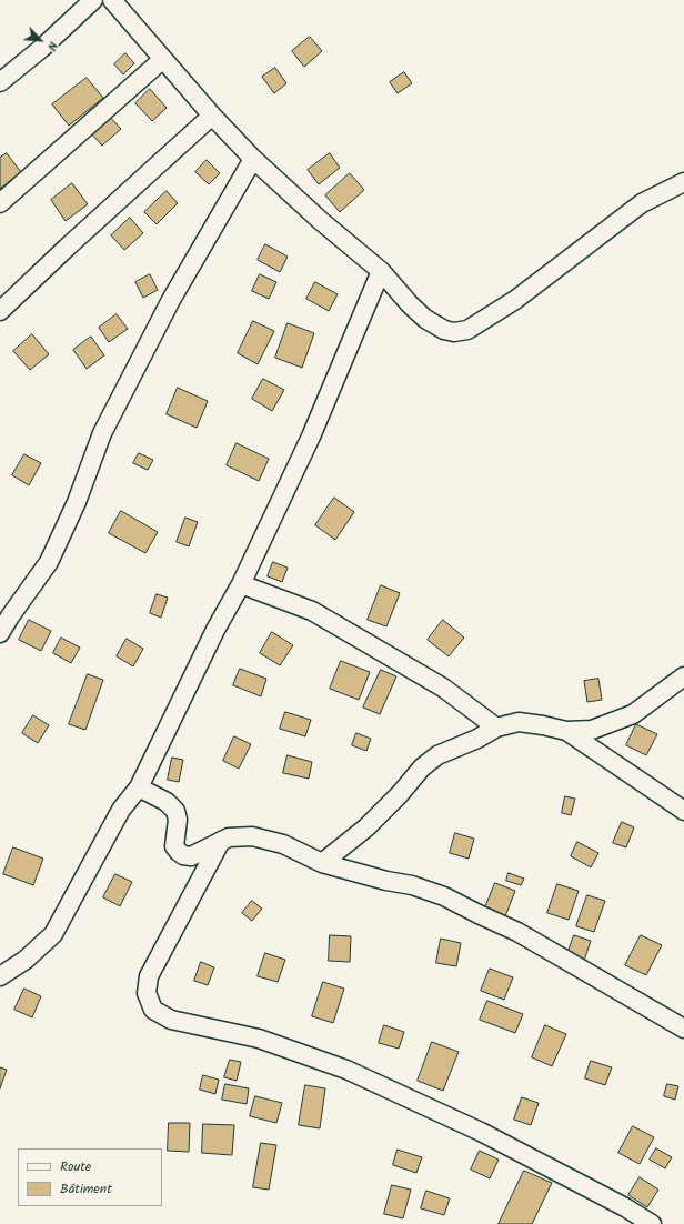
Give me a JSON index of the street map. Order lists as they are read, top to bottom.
{
  "legend": ["Route", "Bâtiment"],
  "north": "bottom right"
}
